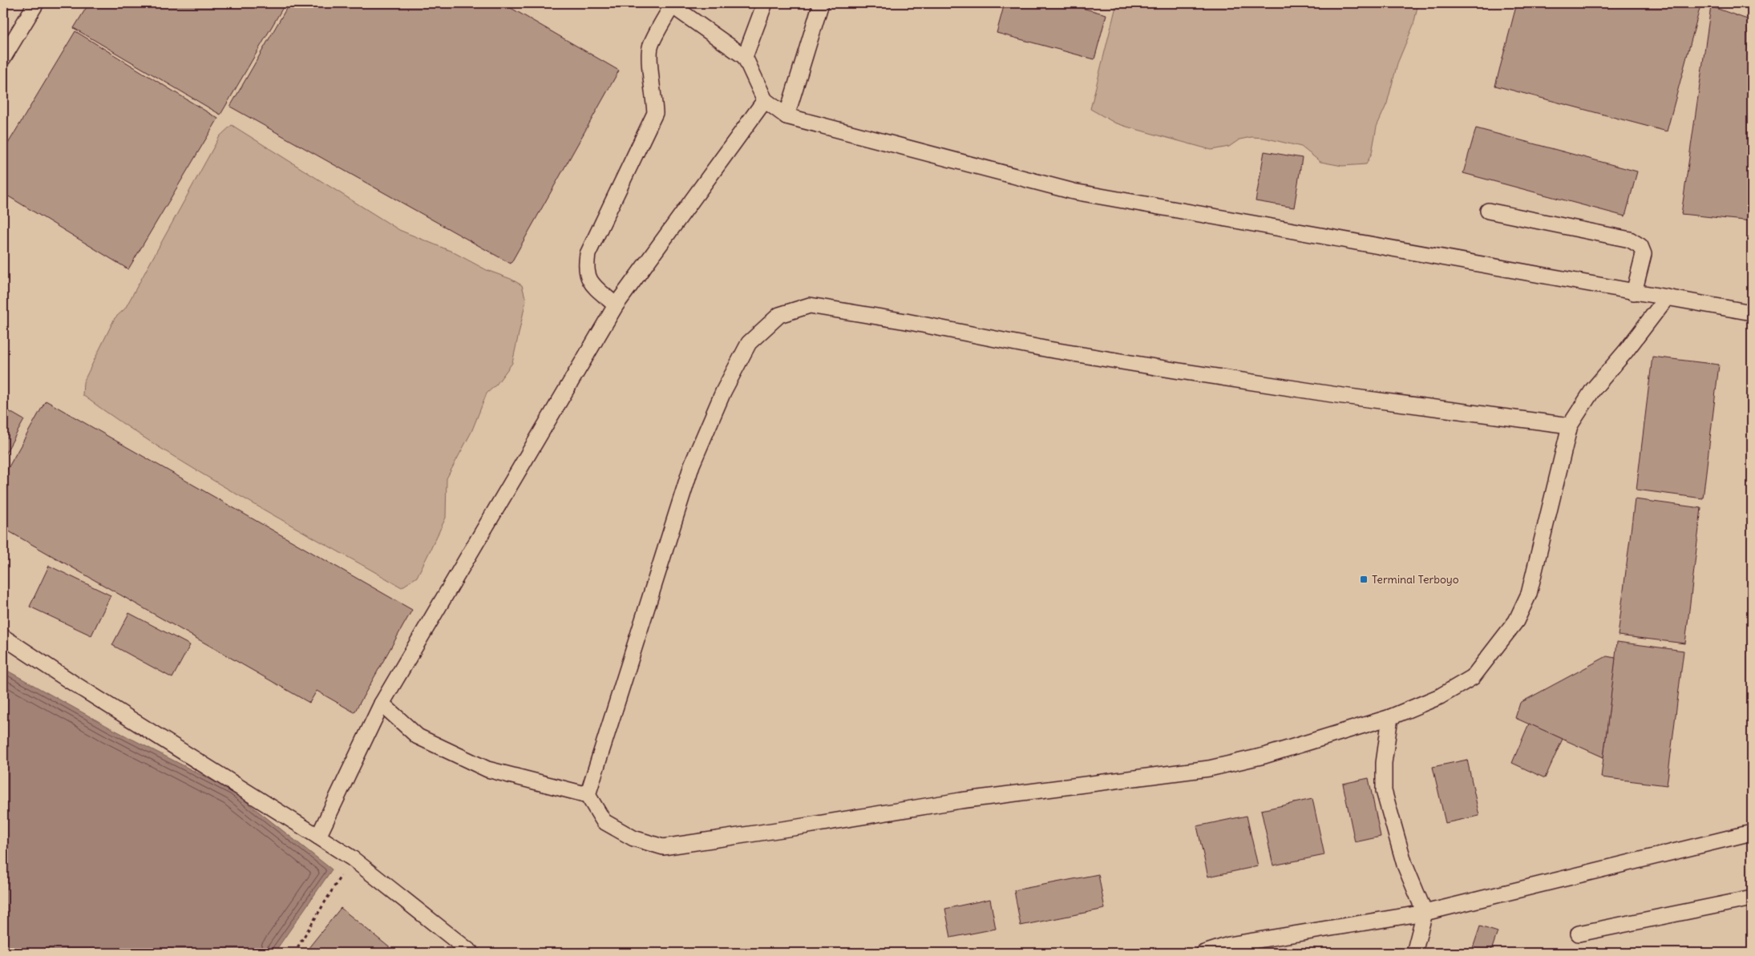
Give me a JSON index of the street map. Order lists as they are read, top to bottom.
{
  "places": {
    "transit": ["Terminal Terboyo"]
  }
}
